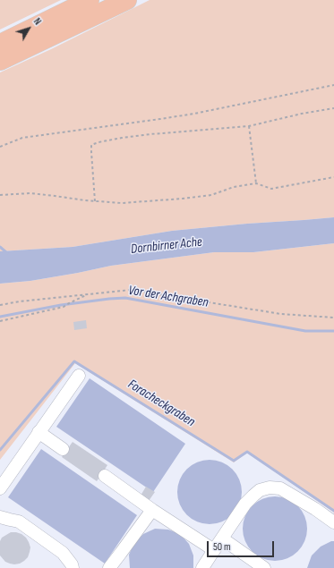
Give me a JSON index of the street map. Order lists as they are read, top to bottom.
{
  "water": ["Dornbirner Ache", "Vor der Achgraben", "Foracheckgraben"],
  "scale_bar": "50 m",
  "north": "top right"
}
